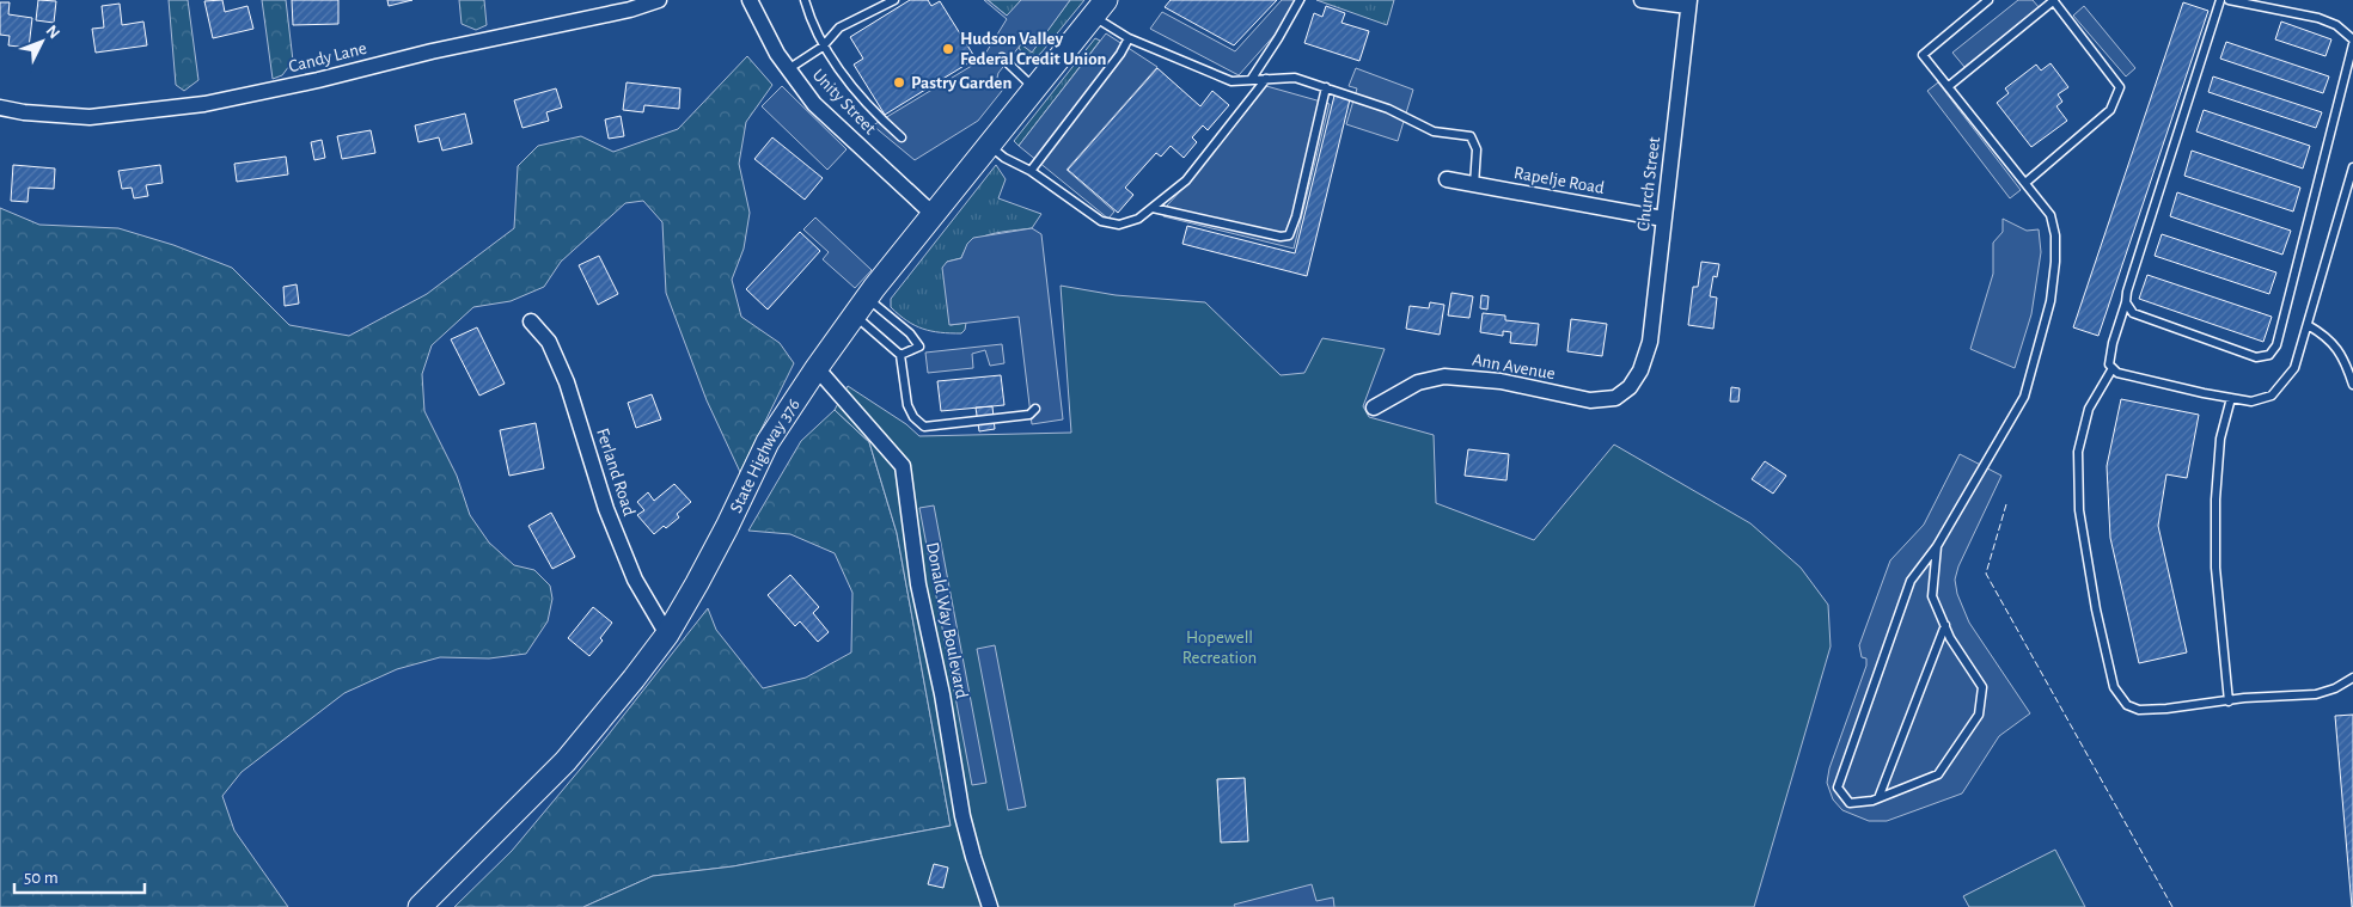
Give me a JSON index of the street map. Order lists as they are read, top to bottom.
{
  "streets": {
    "main road": ["State Highway 376"],
    "street": [
      "Candy Lane",
      "Unity Street",
      "Rapelje Road",
      "Church Street",
      "Ann Avenue",
      "Ferland Road",
      "Donald Way Boulevard"
    ]
  },
  "crossings": [
    ["Unity Street", "State Highway 376"],
    ["Rapelje Road", "Church Street"],
    ["Church Street", "Ann Avenue"],
    ["State Highway 376", "Ferland Road"],
    ["State Highway 376", "Donald Way Boulevard"]
  ],
  "parks": ["Hopewell Recreation"],
  "places": ["Hudson Valley Federal Credit Union", "Pastry Garden"],
  "scale_bar": "50 m",
  "north": "top right"
}
